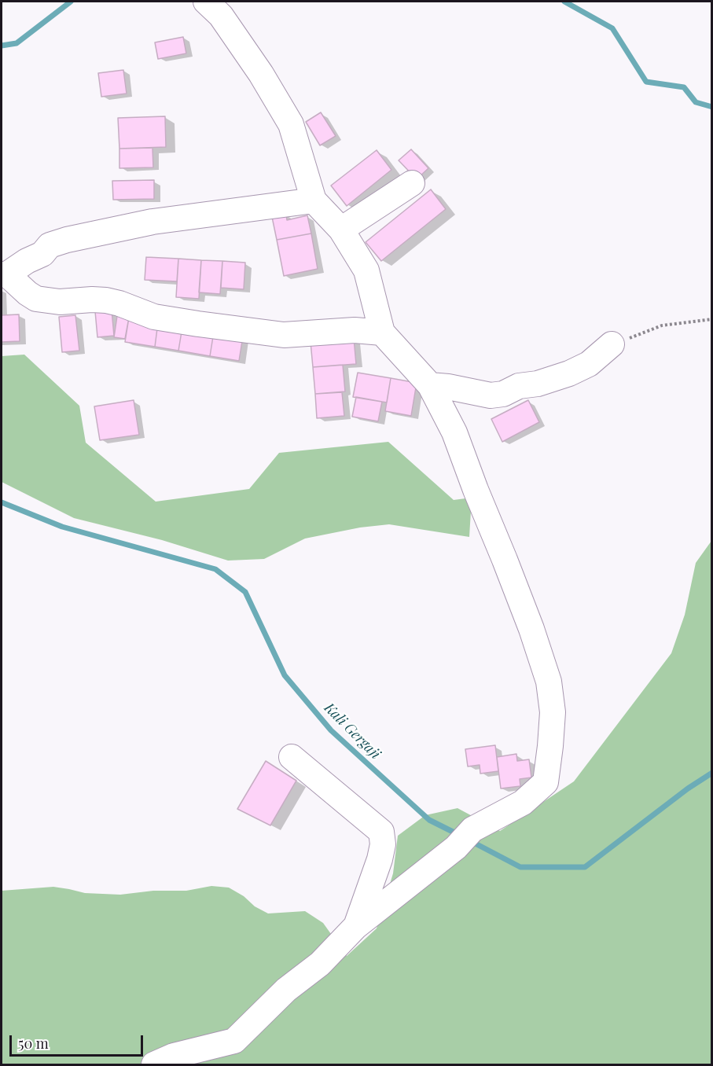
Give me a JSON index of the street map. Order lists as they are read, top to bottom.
{
  "water": ["Kali Gergaji"],
  "scale_bar": "50 m"
}
